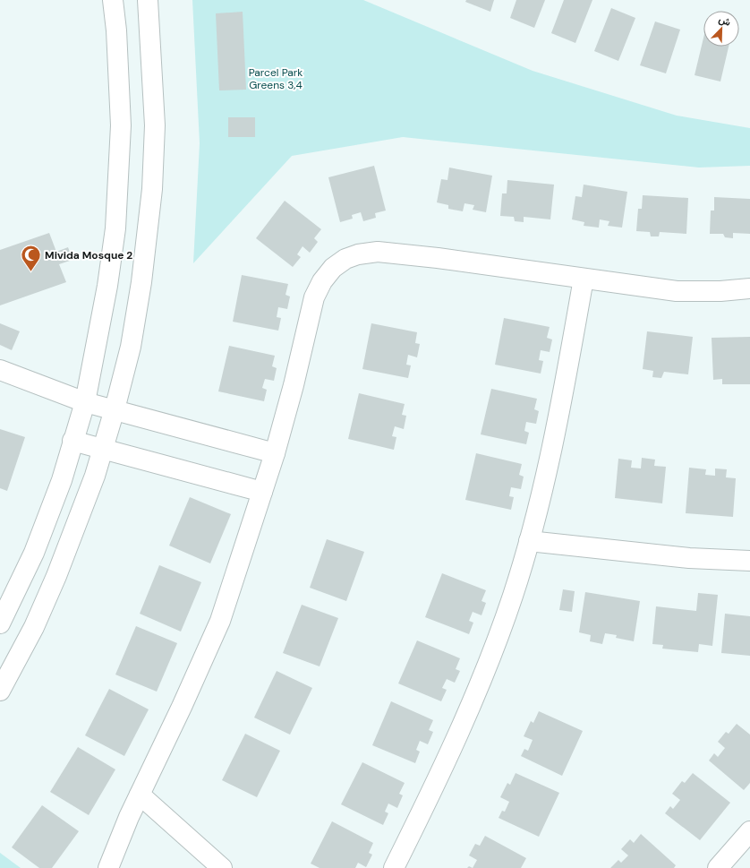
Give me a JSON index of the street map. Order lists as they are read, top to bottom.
{
  "parks": ["Parcel Park Greens 3,4"],
  "places": {
    "mosque": ["Mivida Mosque 2"]
  },
  "north": "top right"
}
